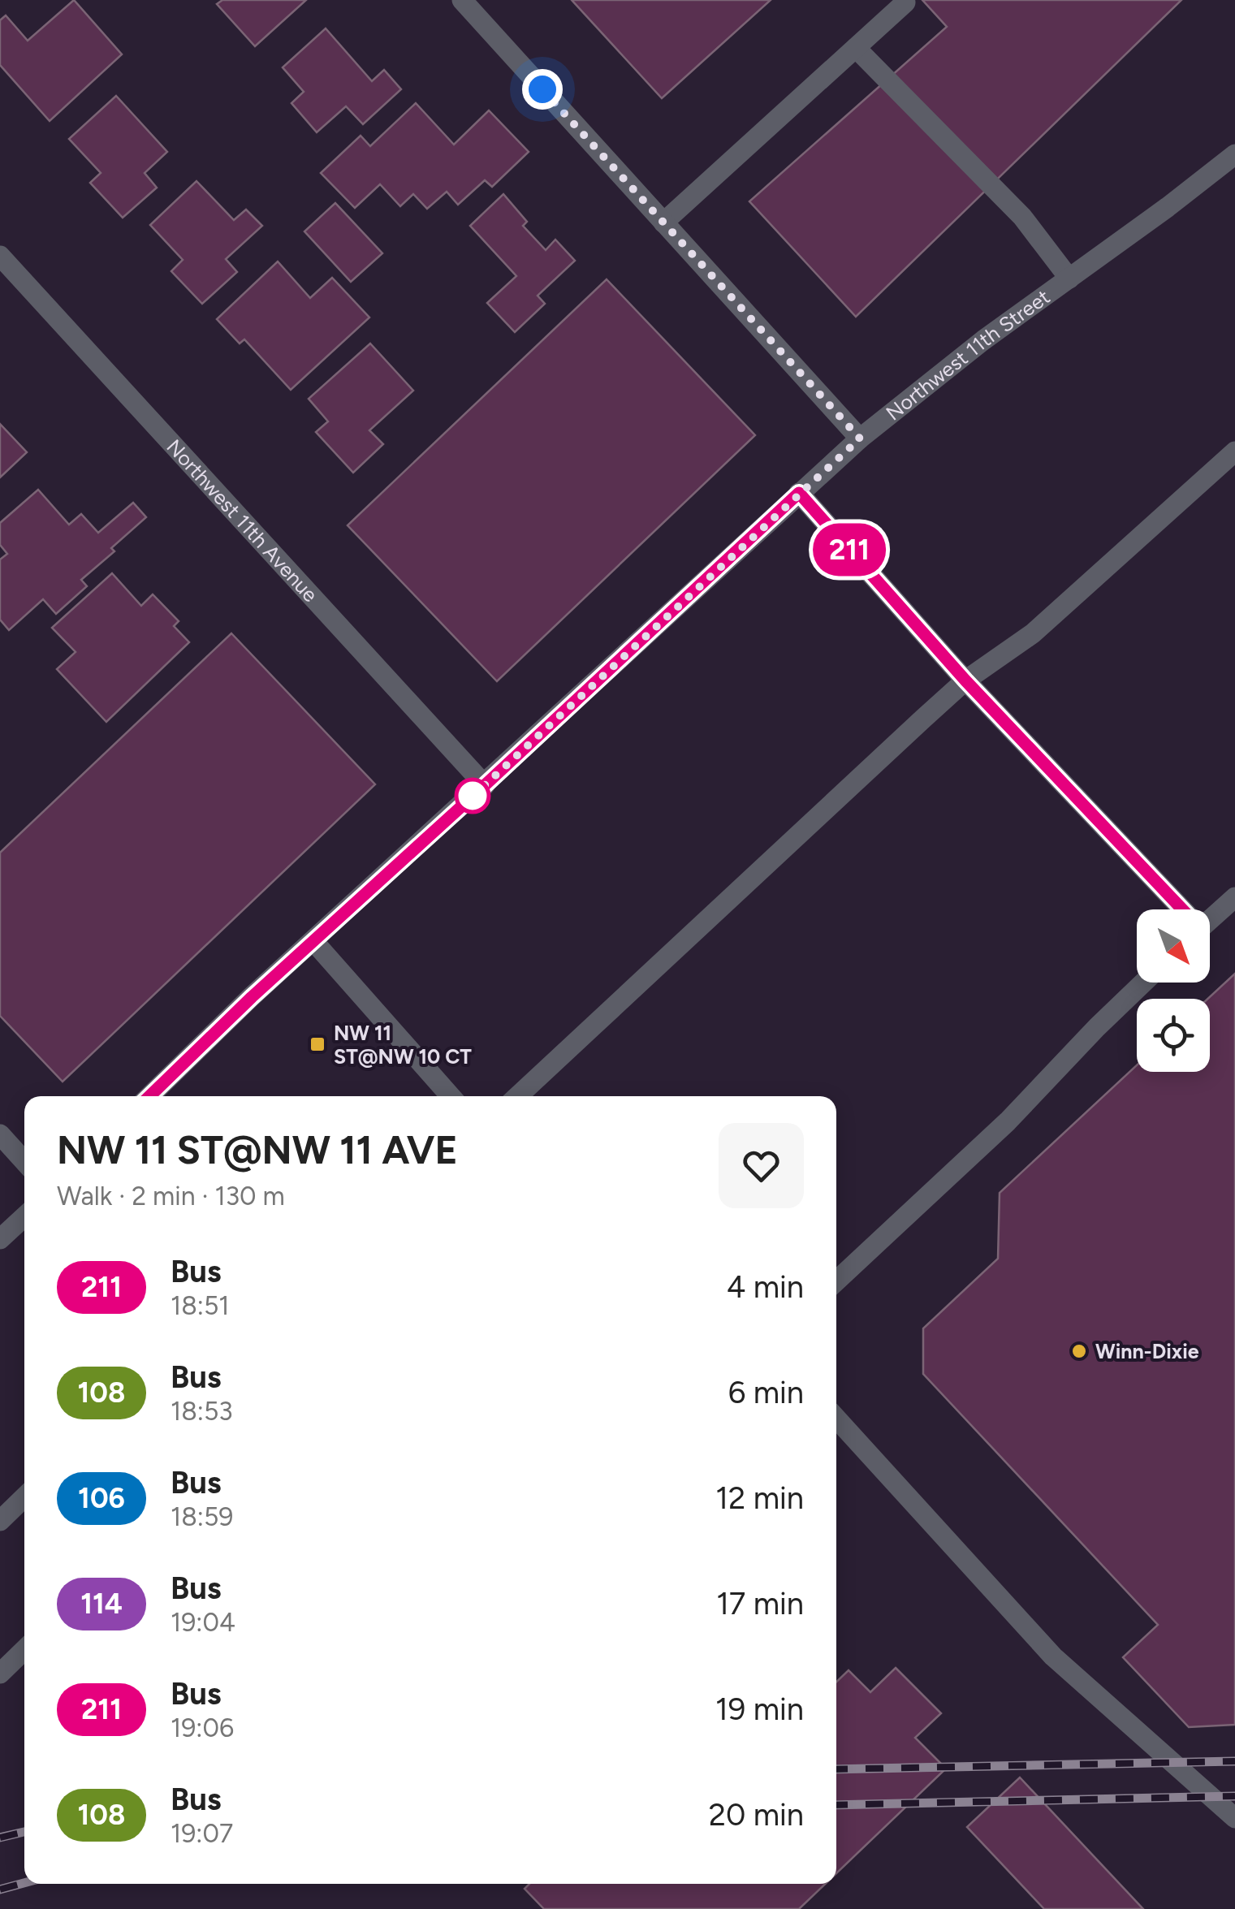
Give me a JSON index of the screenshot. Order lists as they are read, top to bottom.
{
  "streets": {
    "street": ["Northwest 11th Street", "Northwest 11th Avenue"]
  },
  "crossings": [
    ["Northwest 11th Street", "Northwest 11th Avenue"]
  ],
  "places": {
    "transit": ["NW 11 ST@NW 10 CT"],
    "other": ["Winn-Dixie"]
  },
  "lines": ["bus line 211"],
  "north": "bottom right",
  "page": {
    "on_map": "211",
    "heading": ["NW 11 ST@NW 11 AVE", "Walk · 2 min · 130 m"],
    "list": [
      {
        "mark": "211",
        "name": "Bus",
        "note": "18:51",
        "value": "4 min"
      },
      {
        "mark": "108",
        "name": "Bus",
        "note": "18:53",
        "value": "6 min"
      },
      {
        "mark": "106",
        "name": "Bus",
        "note": "18:59",
        "value": "12 min"
      },
      {
        "mark": "114",
        "name": "Bus",
        "note": "19:04",
        "value": "17 min"
      },
      {
        "mark": "211",
        "name": "Bus",
        "note": "19:06",
        "value": "19 min"
      },
      {
        "mark": "108",
        "name": "Bus",
        "note": "19:07",
        "value": "20 min"
      }
    ]
  }
}
